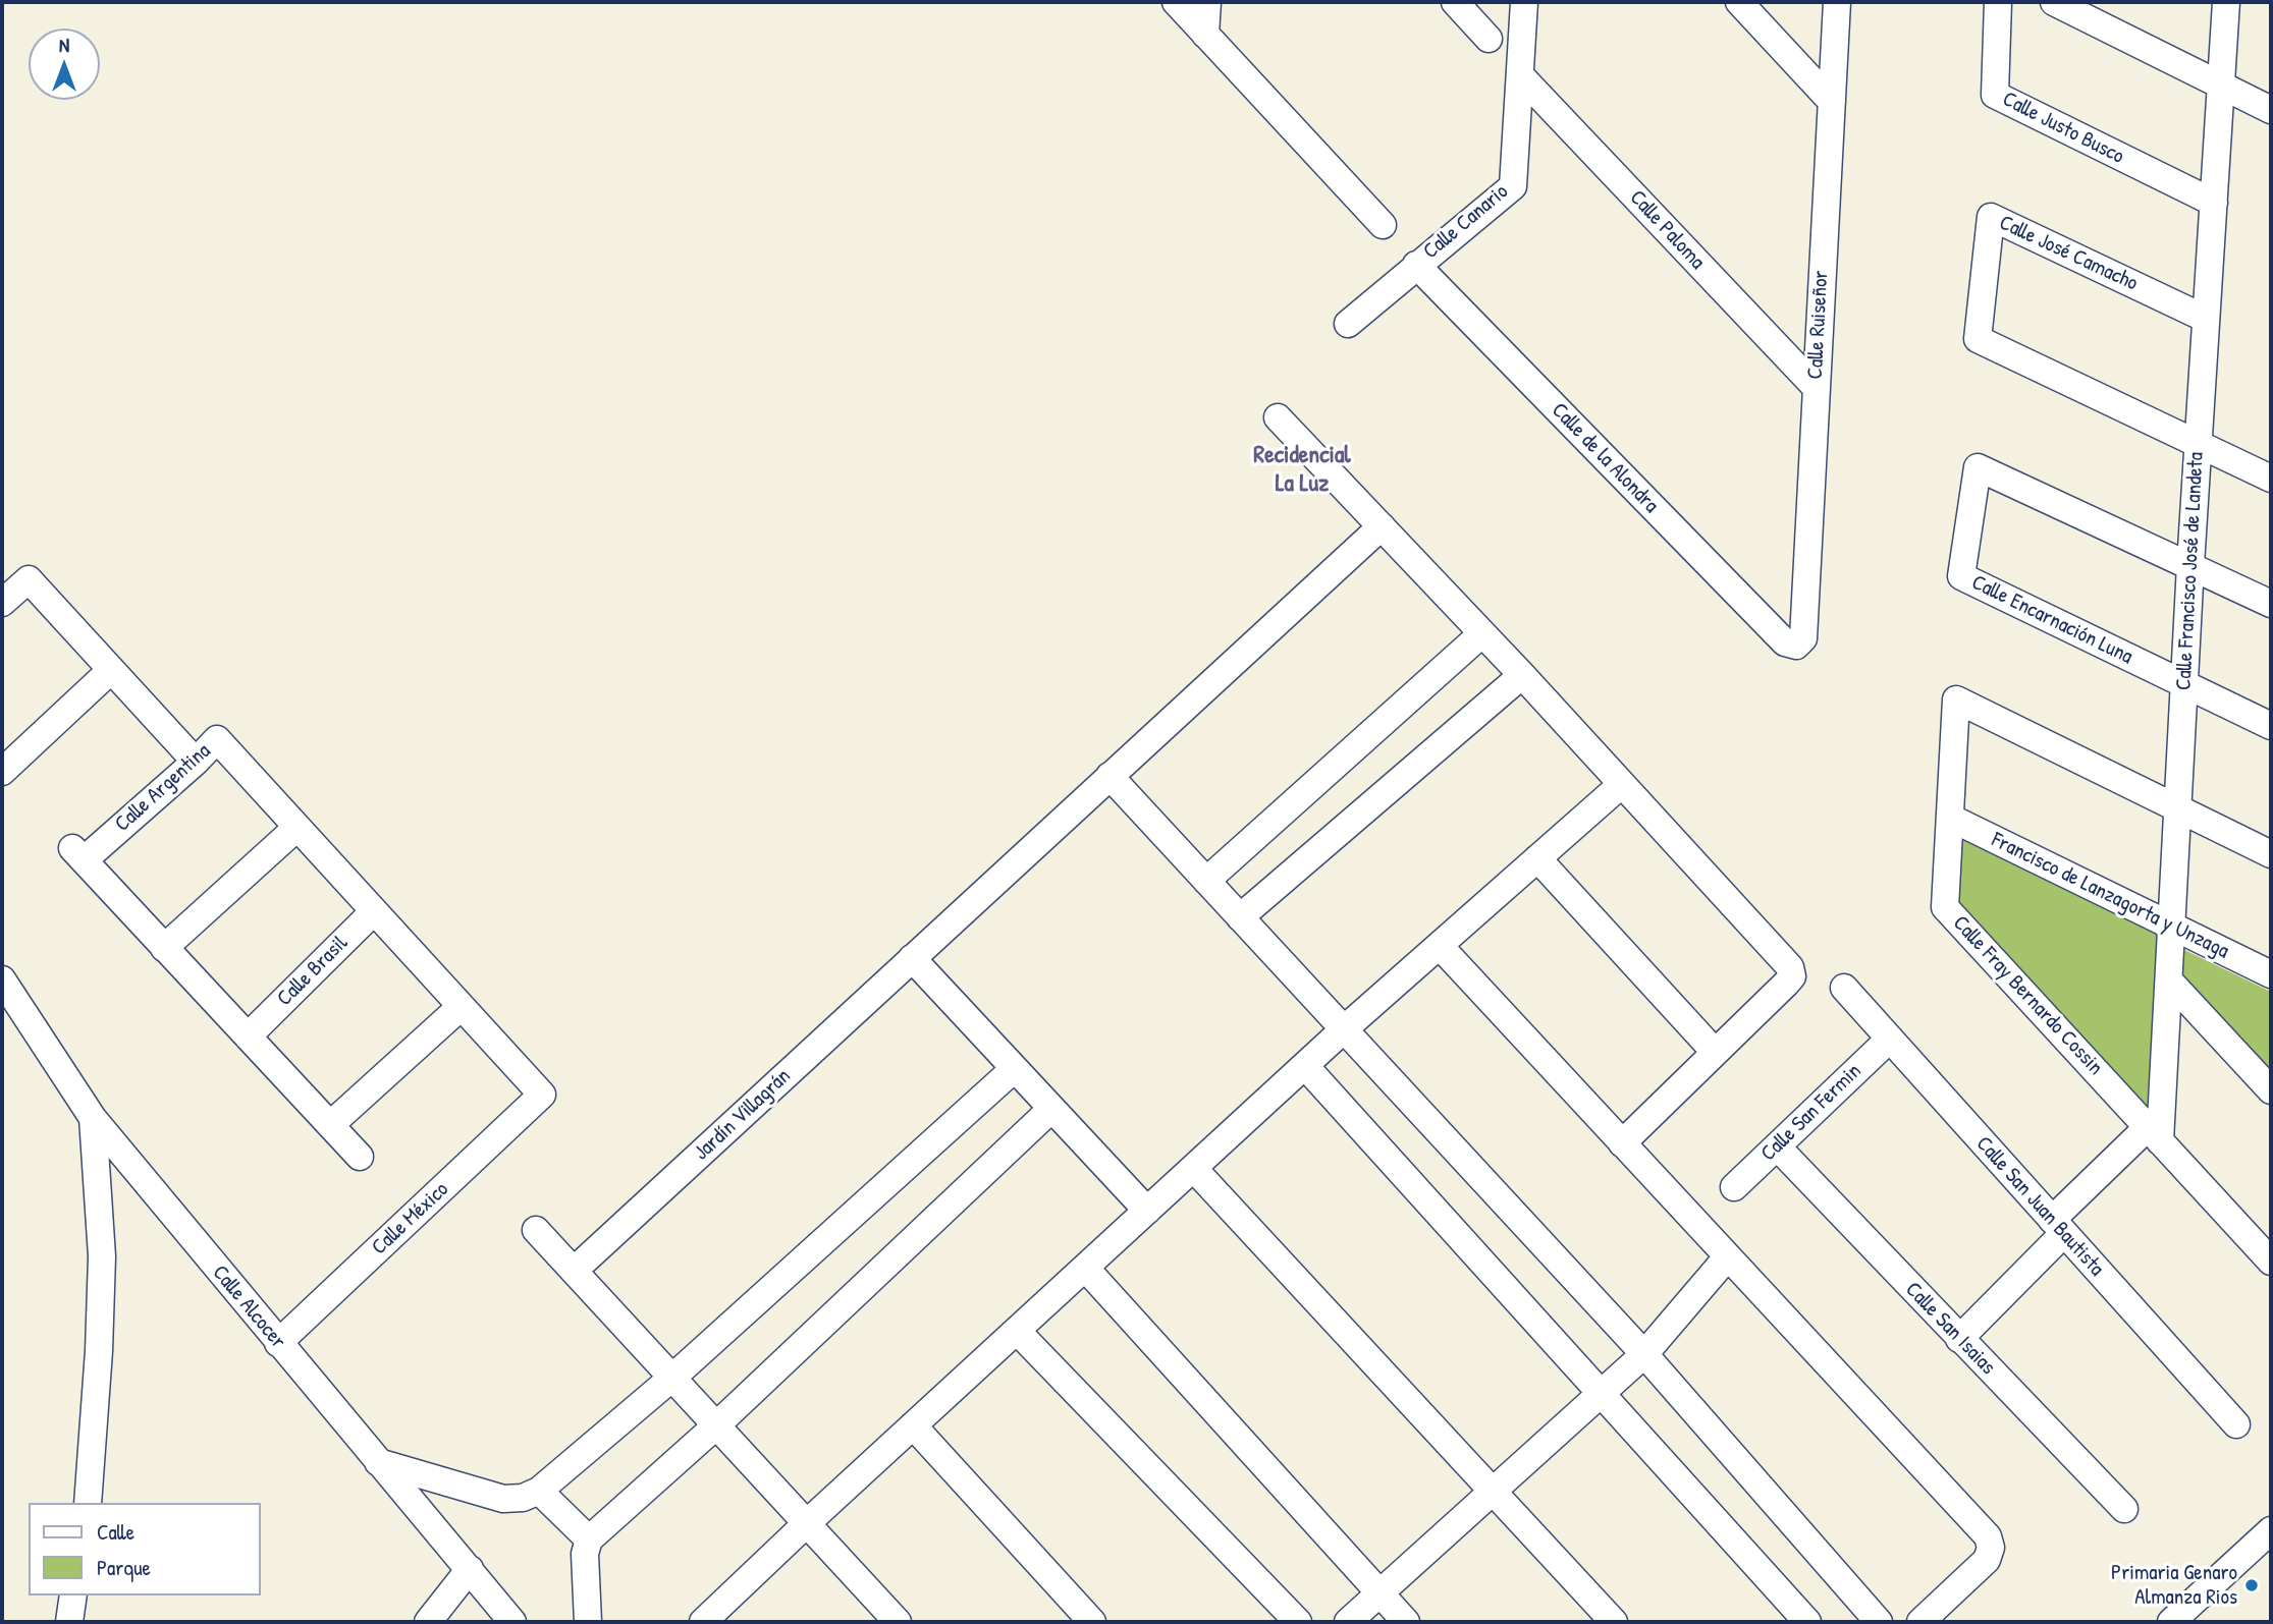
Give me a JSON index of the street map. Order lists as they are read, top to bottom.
{
  "streets": {
    "street": [
      "Calle Justo Busco",
      "Calle Canario",
      "Calle Paloma",
      "Calle José Camacho",
      "Calle Ruiseñor",
      "Calle de la Alondra",
      "Calle Francisco José de Landeta",
      "Calle Encarnación Luna",
      "Calle Argentina",
      "Francisco de Lanzagorta y Unzaga",
      "Calle Brasil",
      "Calle Fray Bernardo Cossin",
      "Calle San Fermin",
      "Jardín Villagrán",
      "Calle San Juan Bautista",
      "Calle México",
      "Calle Alcocer",
      "Calle San Isaias"
    ]
  },
  "crossings": [
    ["Calle Justo Busco", "Calle Francisco José de Landeta"],
    ["Calle Canario", "Calle Paloma"],
    ["Calle Canario", "Calle de la Alondra"],
    ["Calle Paloma", "Calle Ruiseñor"],
    ["Calle José Camacho", "Calle Francisco José de Landeta"],
    ["Calle Ruiseñor", "Calle de la Alondra"],
    ["Calle Francisco José de Landeta", "Calle Encarnación Luna"],
    ["Calle Francisco José de Landeta", "Francisco de Lanzagorta y Unzaga"],
    ["Calle Francisco José de Landeta", "Calle Fray Bernardo Cossin"],
    ["Calle Argentina", "Calle Brasil"],
    ["Francisco de Lanzagorta y Unzaga", "Calle Fray Bernardo Cossin"],
    ["Calle San Fermin", "Calle San Juan Bautista"],
    ["Calle San Fermin", "Calle San Isaias"],
    ["Calle México", "Calle Alcocer"]
  ],
  "districts": ["Recidencial La Luz"],
  "places": ["Primaria Genaro Almanza Rios"],
  "legend": ["Calle", "Parque"],
  "north": "top"
}
